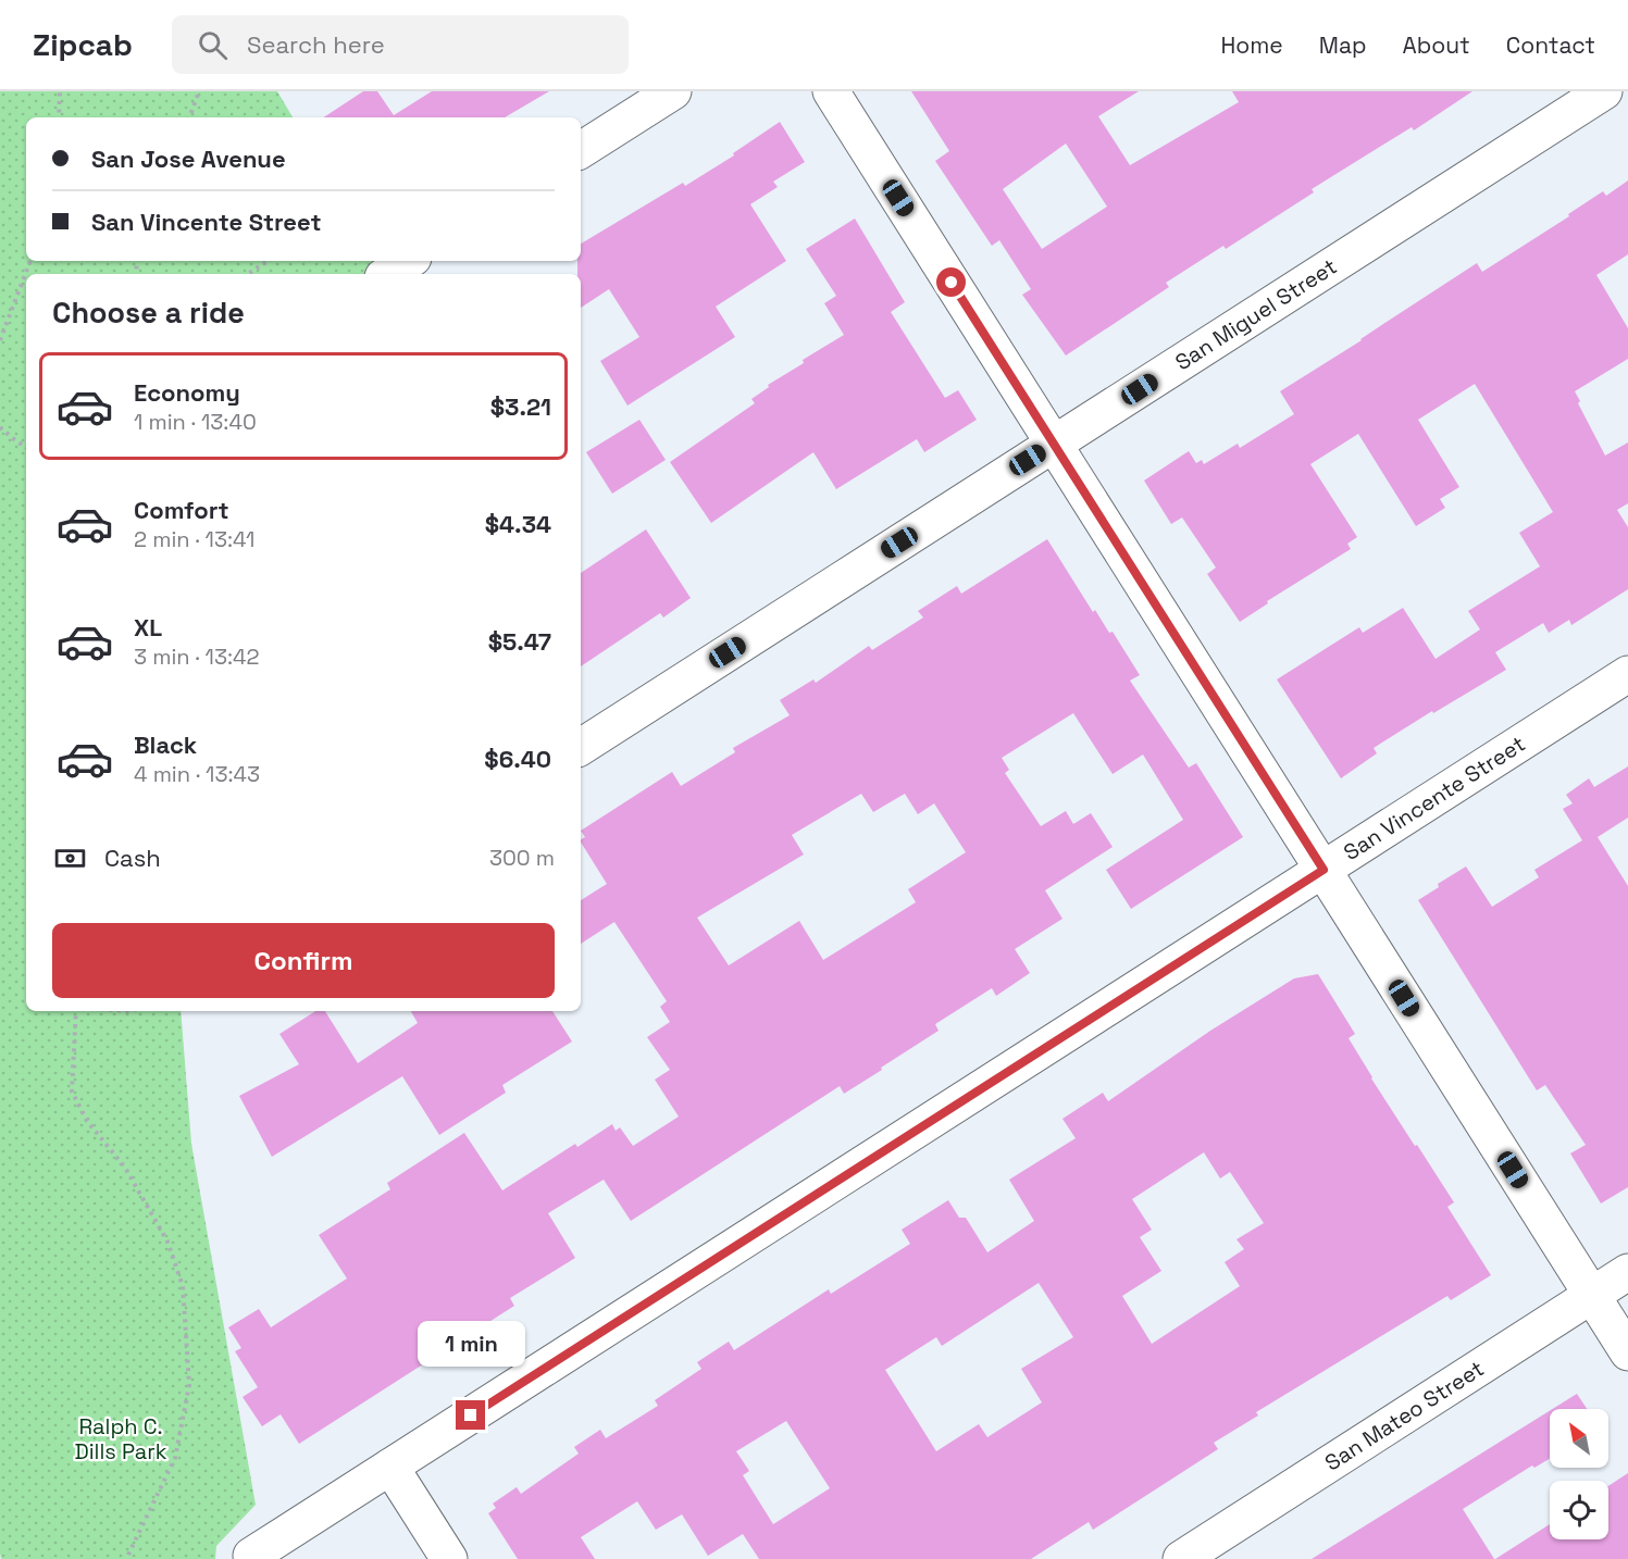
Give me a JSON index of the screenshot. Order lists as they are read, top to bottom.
{
  "streets": {
    "street": ["San Miguel Street", "San Vincente Street", "San Mateo Street"]
  },
  "parks": ["Ralph C. Dills Park"],
  "north": "top left",
  "page": {
    "header": "Zipcab",
    "search": "Search here",
    "nav": [
      "Home",
      "Map",
      "About",
      "Contact"
    ],
    "banner": ["San Jose Avenue", "San Vincente Street"],
    "heading": "Choose a ride",
    "list": [
      {
        "name": "Economy",
        "note": "1 min · 13:40",
        "value": "$3.21"
      },
      {
        "name": "Comfort",
        "note": "2 min · 13:41",
        "value": "$4.34"
      },
      {
        "name": "XL",
        "note": "3 min · 13:42",
        "value": "$5.47"
      },
      {
        "name": "Black",
        "note": "4 min · 13:43",
        "value": "$6.40"
      }
    ],
    "pay": ["Cash", "300 m"],
    "buttons": "Confirm",
    "bubble": "1 min"
  }
}
